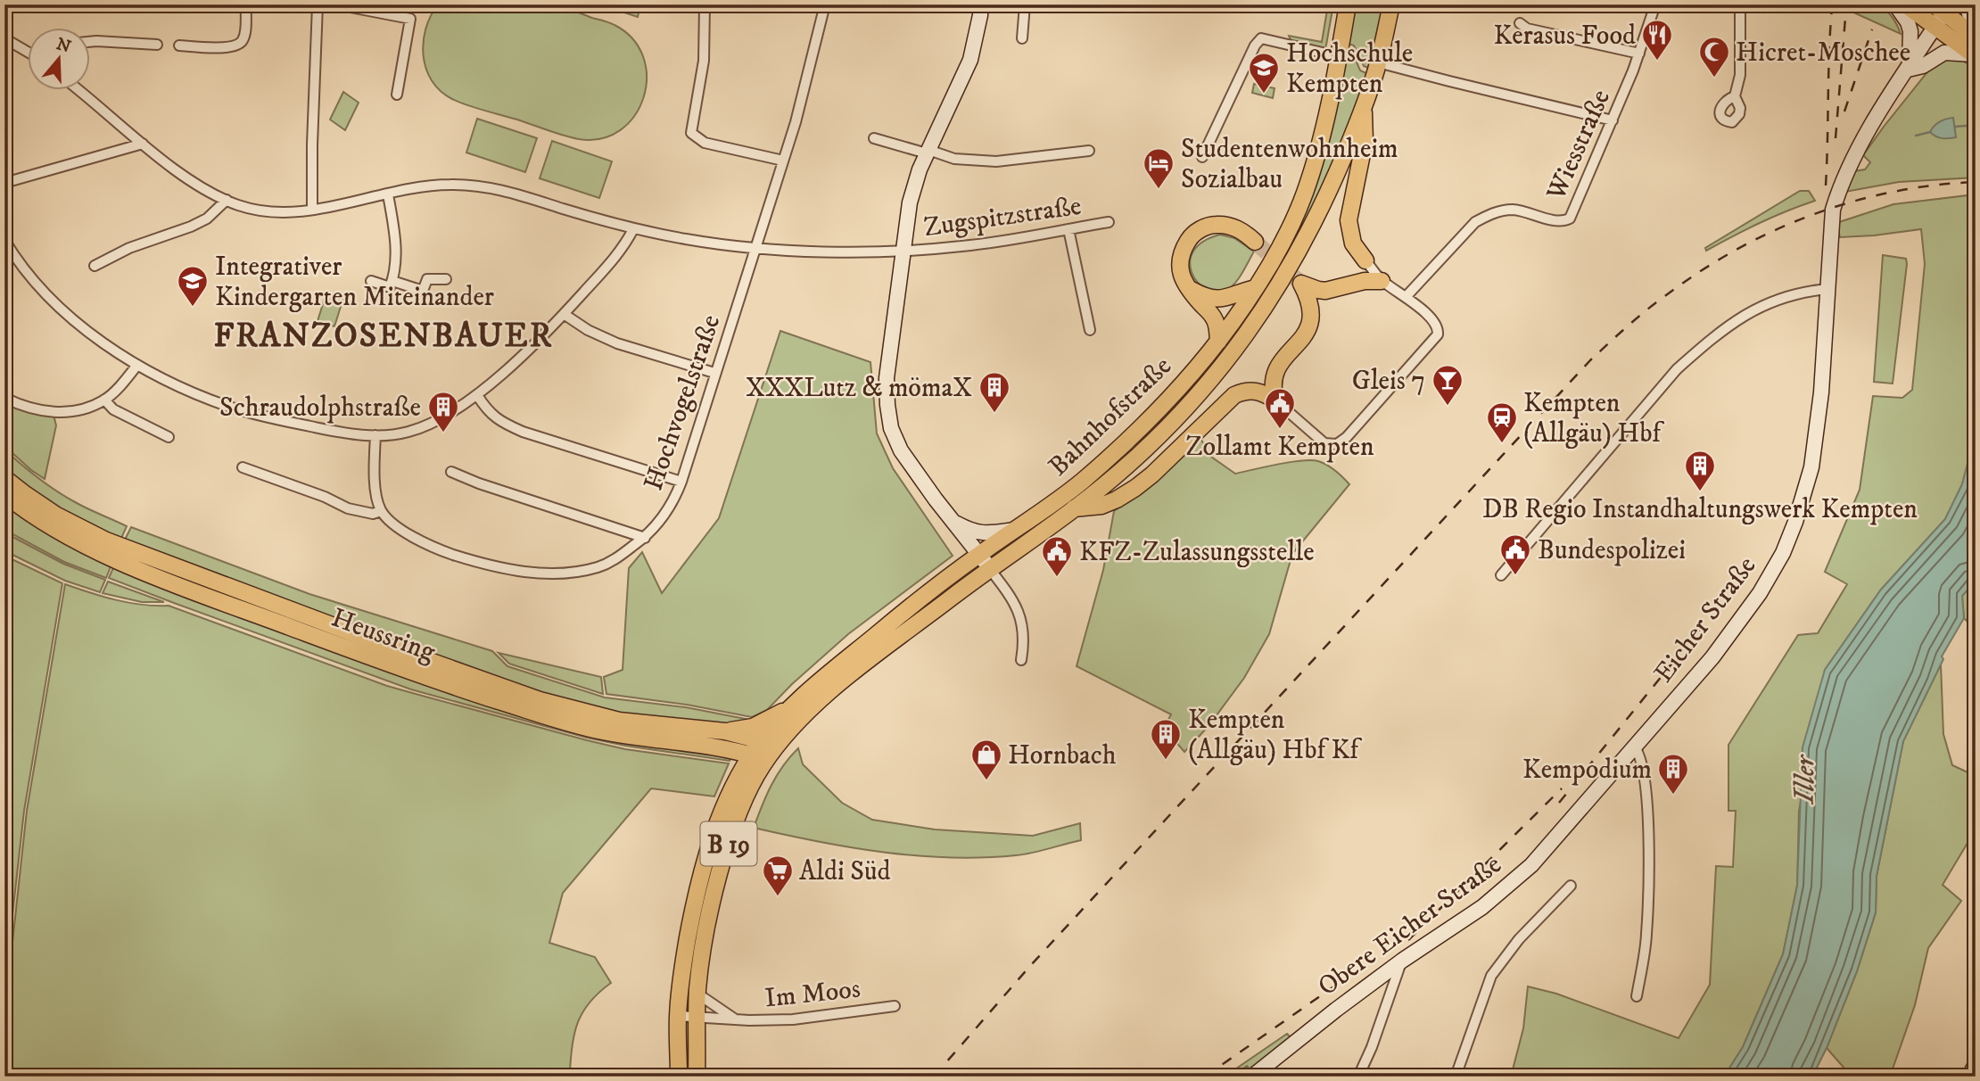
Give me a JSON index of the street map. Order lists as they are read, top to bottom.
{
  "streets": {
    "main road": ["Bahnhofstraße", "Heussring", "B 19"],
    "street": [
      "Wiesstraße",
      "Zugspitzstraße",
      "Hochvogelstraße",
      "Eicher Straße",
      "Obere Eicher Straße",
      "Im Moos"
    ]
  },
  "crossings": [
    ["Zugspitzstraße", "Hochvogelstraße"],
    ["Bahnhofstraße", "Heussring"],
    ["Bahnhofstraße", "B 19"],
    ["Eicher Straße", "Obere Eicher Straße"],
    ["Heussring", "B 19"],
    ["B 19", "Im Moos"]
  ],
  "districts": ["FRANZOSENBAUER"],
  "water": ["Iller"],
  "places": {
    "restaurant": ["Kerasus Food"],
    "mosque": ["Hicret-Moschee"],
    "school or university": ["Hochschule Kempten", "Integrativer Kindergarten Miteinander"],
    "hotel": ["Studentenwohnheim Sozialbau"],
    "bar": ["Gleis 7"],
    "building": [
      "XXXLutz & mömaX",
      "Schraudolphstraße",
      "DB Regio Instandhaltungswerk Kempten",
      "Kempten (Allgäu) Hbf Kf",
      "Kempodium"
    ],
    "public building": ["Zollamt Kempten", "Bundespolizei", "KFZ-Zulassungsstelle"],
    "station": ["Kempten (Allgäu) Hbf"],
    "shop": ["Hornbach"],
    "supermarket": ["Aldi Süd"]
  },
  "north": "top"
}
